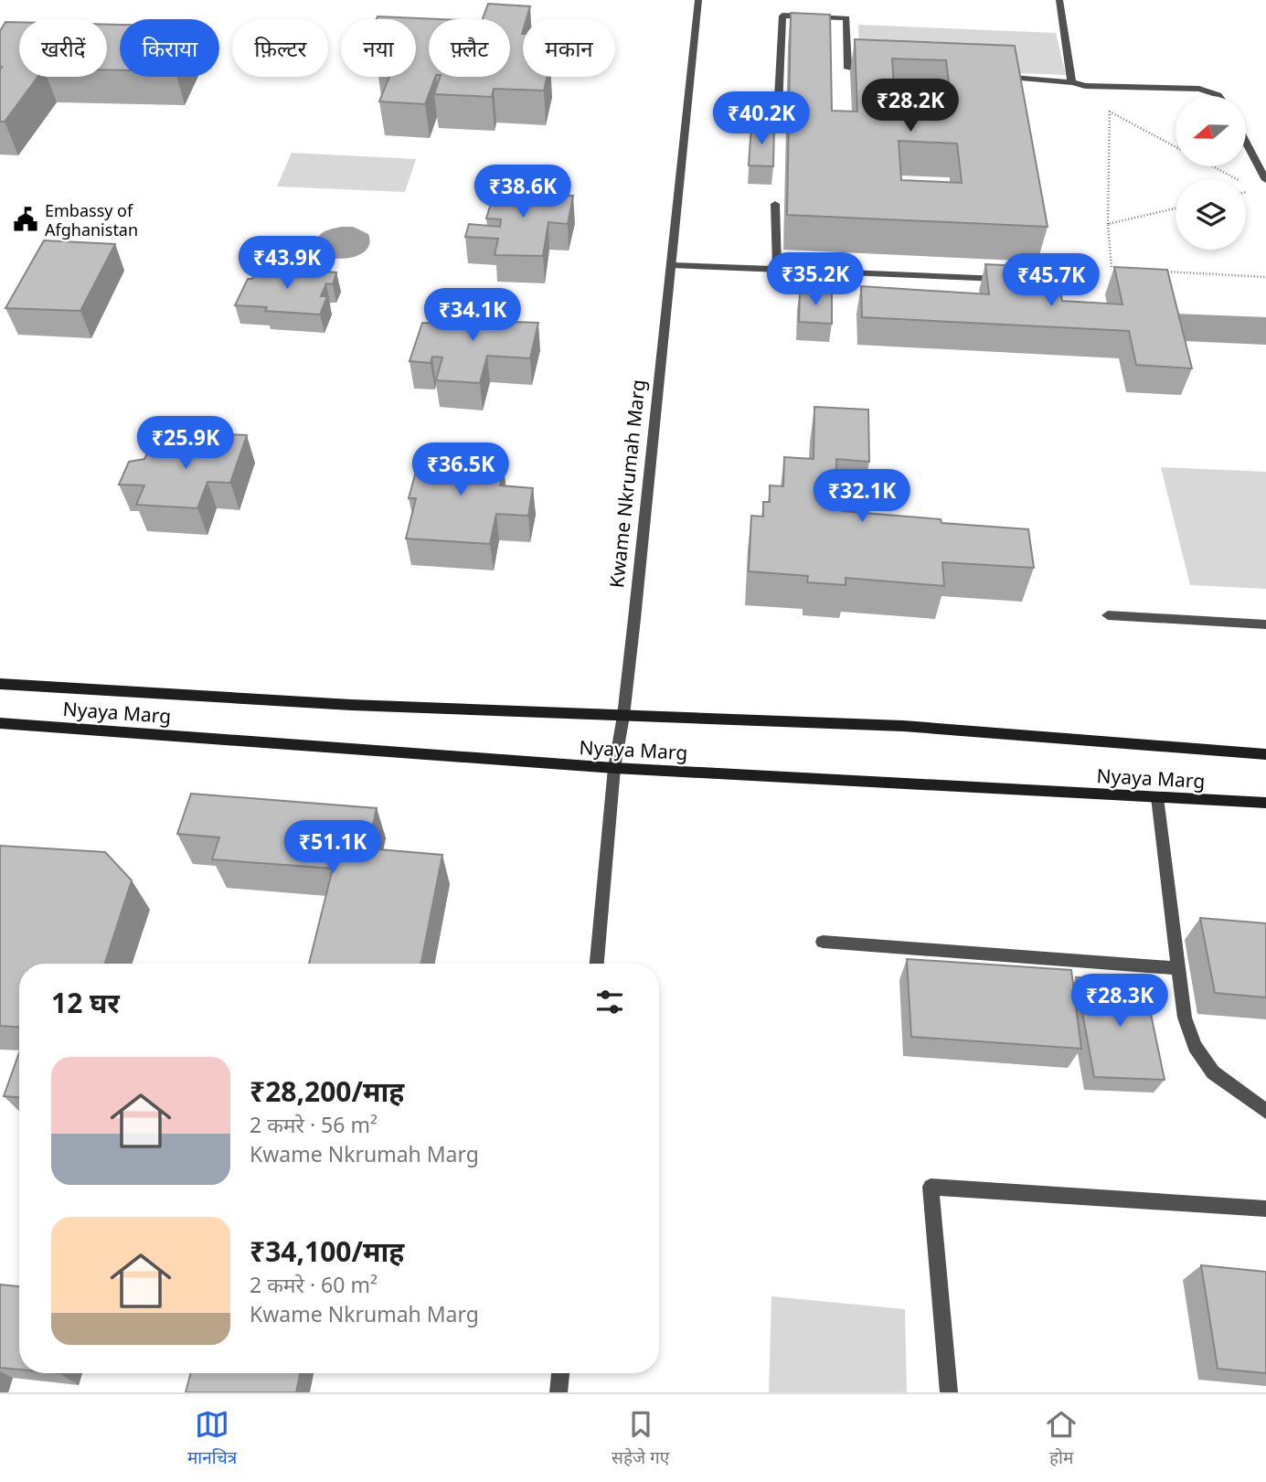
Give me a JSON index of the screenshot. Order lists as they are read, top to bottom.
{
  "streets": {
    "street": ["Kwame Nkrumah Marg", "Nyaya Marg"]
  },
  "crossings": [
    ["Kwame Nkrumah Marg", "Nyaya Marg"]
  ],
  "places": {
    "public building": ["Embassy of Afghanistan"]
  },
  "north": "left",
  "page": {
    "chip": [
      "खरीदें",
      "किराया",
      "फ़िल्टर",
      "नया",
      "फ़्लैट",
      "मकान"
    ],
    "price": [
      "₹28.2K",
      "₹40.2K",
      "₹38.6K",
      "₹43.9K",
      "₹35.2K",
      "₹45.7K",
      "₹34.1K",
      "₹25.9K",
      "₹36.5K",
      "₹32.1K",
      "₹51.1K",
      "₹28.3K"
    ],
    "heading": "12 घर",
    "list": [
      {
        "name": "₹28,200/माह",
        "note": "2 कमरे · 56 m² · Kwame Nkrumah Marg"
      },
      {
        "name": "₹34,100/माह",
        "note": "2 कमरे · 60 m² · Kwame Nkrumah Marg"
      }
    ],
    "tabs": ["मानचित्र", "सहेजे गए", "होम"]
  }
}
